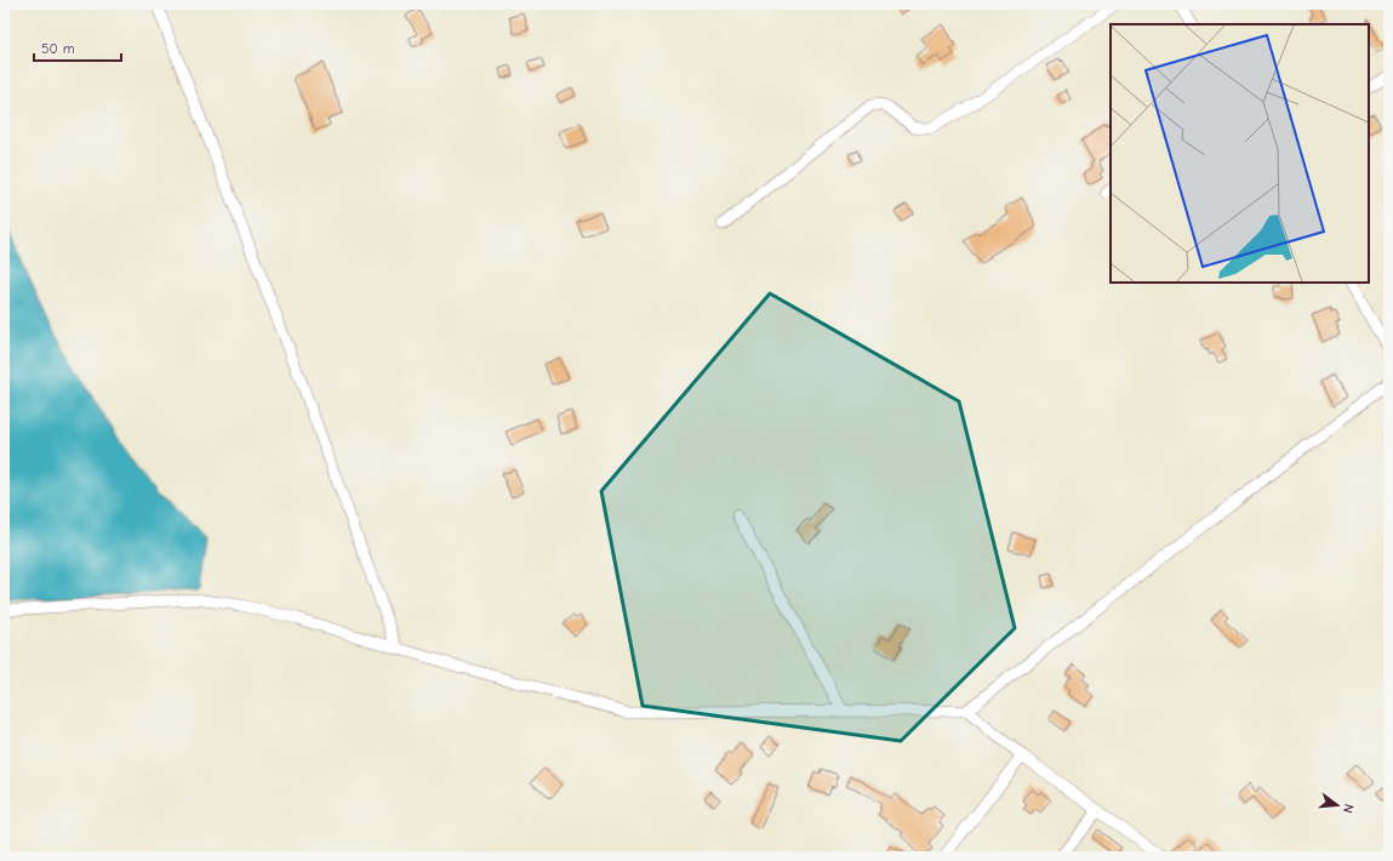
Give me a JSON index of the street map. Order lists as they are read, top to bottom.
{
  "scale_bar": "50 m",
  "north": "right"
}
